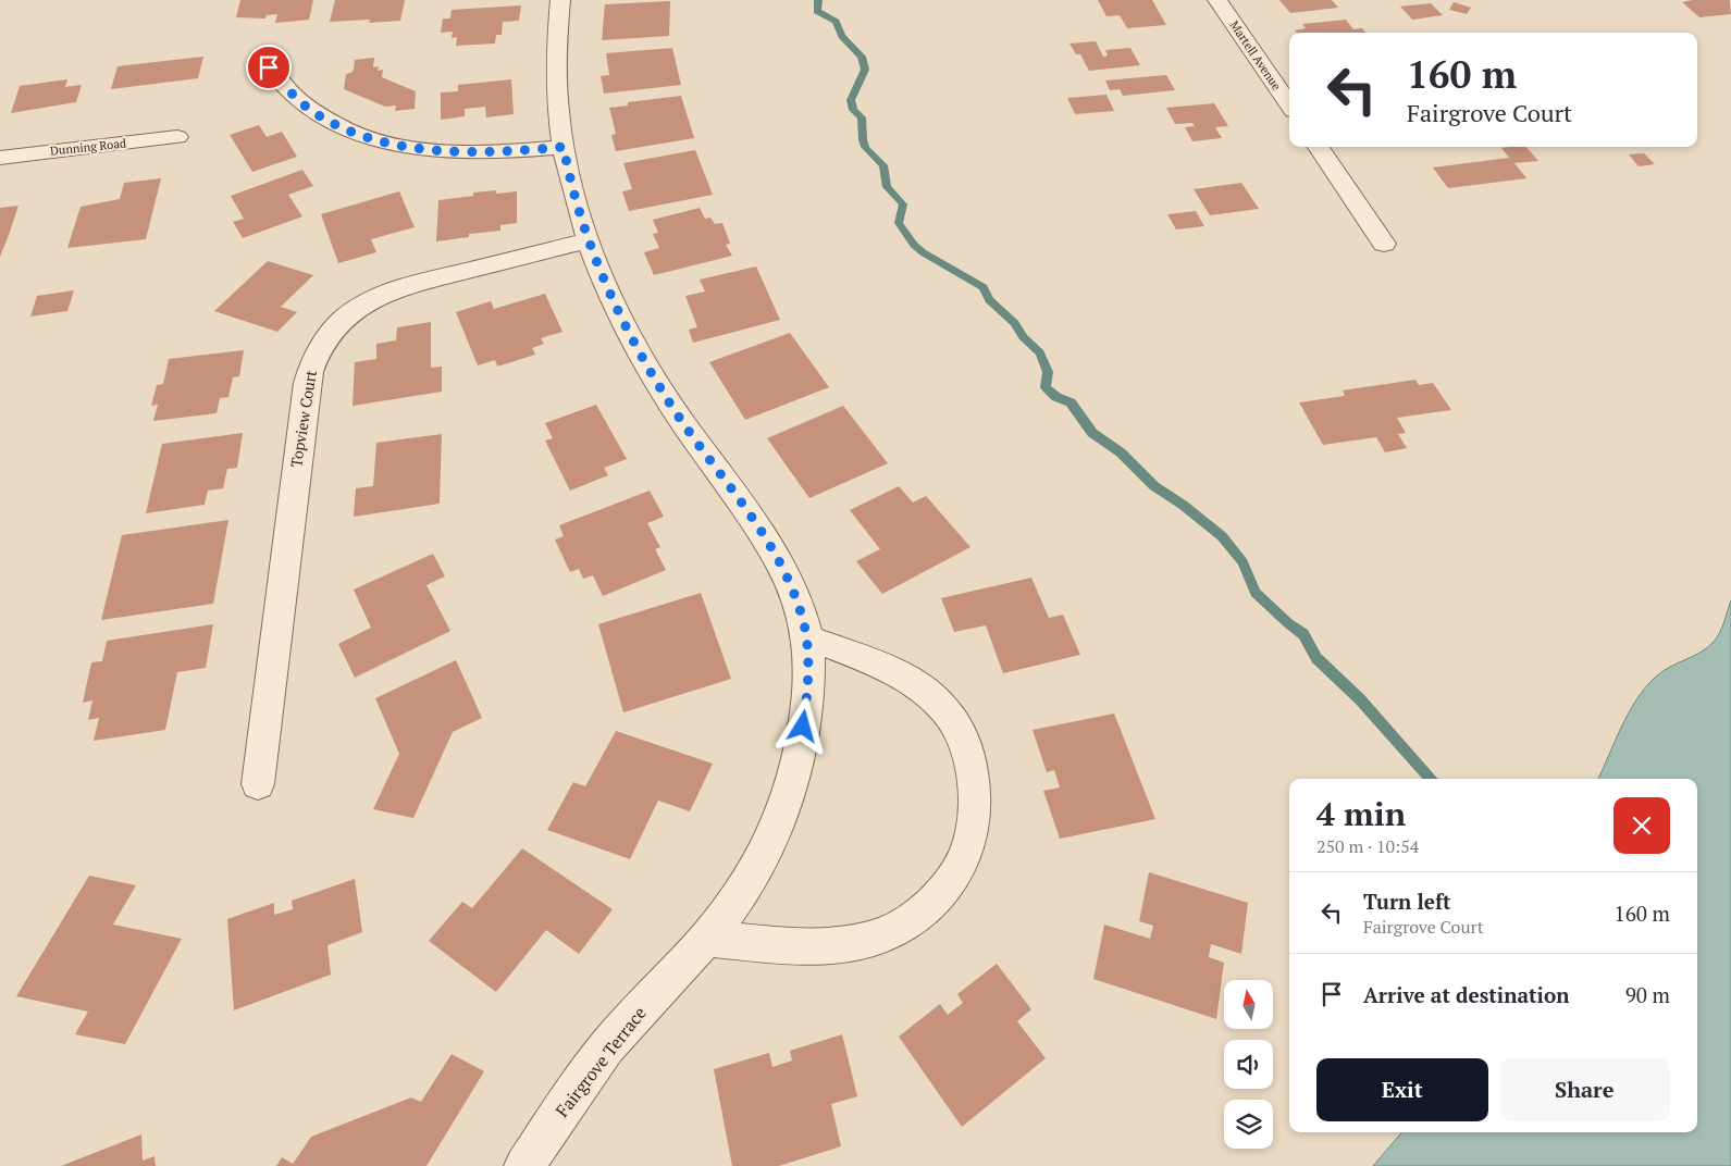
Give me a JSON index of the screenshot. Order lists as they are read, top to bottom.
{
  "streets": {
    "street": [
      "Martell Avenue",
      "Dunning Road",
      "Topview Court",
      "Fairgrove Terrace"
    ]
  },
  "crossings": [
    ["Topview Court", "Fairgrove Terrace"]
  ],
  "north": "top",
  "page": {
    "turn": ["160 m", "Fairgrove Court"],
    "heading": ["4 min", "250 m · 10:54"],
    "list": [
      {
        "name": "Turn left",
        "note": "Fairgrove Court",
        "value": "160 m"
      },
      {
        "name": "Arrive at destination",
        "value": "90 m"
      }
    ],
    "buttons": ["Exit", "Share"]
  }
}
